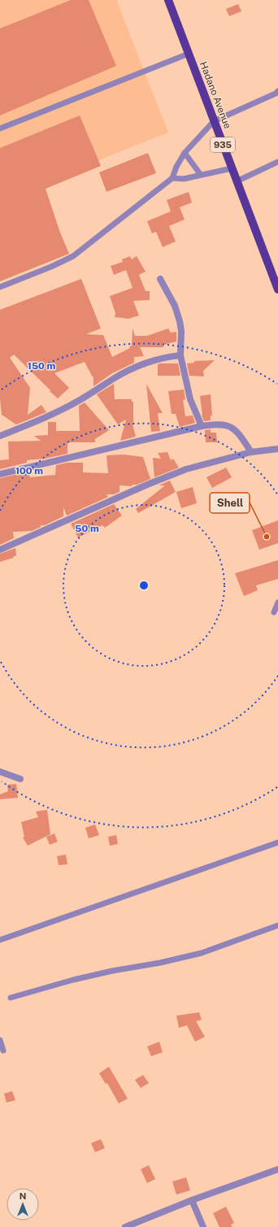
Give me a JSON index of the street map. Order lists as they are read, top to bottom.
{
  "streets": {
    "main road": ["Hadano Avenue", "935"]
  },
  "places": ["Shell"],
  "north": "top",
  "rings": ["150 m", "100 m", "50 m"]
}
